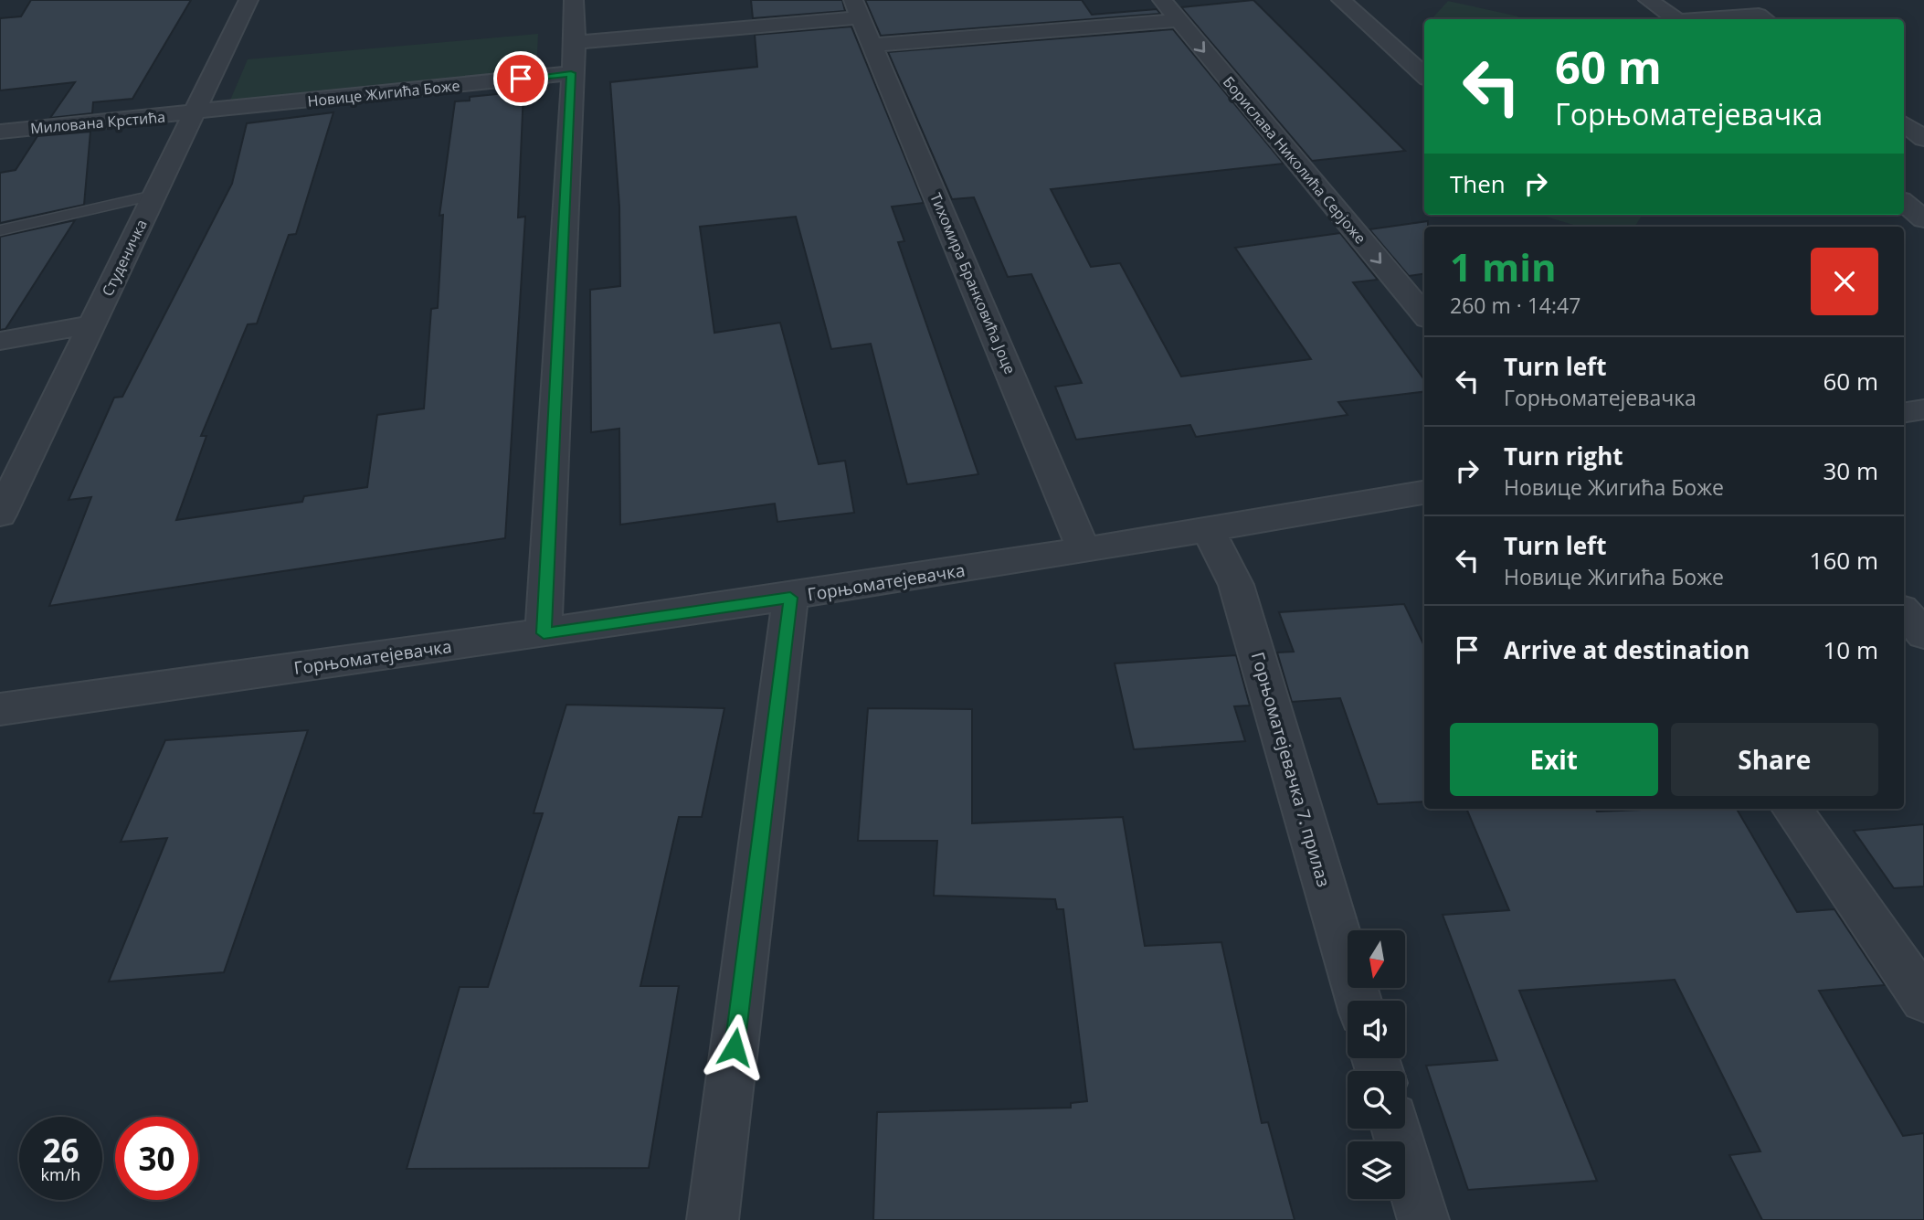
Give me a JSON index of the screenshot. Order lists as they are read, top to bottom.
{
  "streets": {
    "street": [
      "Новице Жигића Боже",
      "Милована Крстића",
      "Борислава Николића Серјоже",
      "Студеничка",
      "Тихомира Бранковића Јоце",
      "Горњоматејевачка",
      "Горњоматејевачка 7. прилаз"
    ]
  },
  "crossings": [
    ["Новице Жигића Боже", "Милована Крстића"],
    ["Новице Жигића Боже", "Студеничка"],
    ["Милована Крстића", "Студеничка"],
    ["Тихомира Бранковића Јоце", "Горњоматејевачка"],
    ["Горњоматејевачка", "Горњоматејевачка 7. прилаз"]
  ],
  "one_way": ["Борислава Николића Серјоже"],
  "north": "bottom",
  "page": {
    "turn": ["60 m", "Горњоматејевачка"],
    "then": "Then",
    "heading": ["1 min", "260 m · 14:47"],
    "list": [
      {
        "name": "Turn left",
        "note": "Горњоматејевачка",
        "value": "60 m"
      },
      {
        "name": "Turn right",
        "note": "Новице Жигића Боже",
        "value": "30 m"
      },
      {
        "name": "Turn left",
        "note": "Новице Жигића Боже",
        "value": "160 m"
      },
      {
        "name": "Arrive at destination",
        "value": "10 m"
      }
    ],
    "buttons": ["Exit", "Share"],
    "speed": "26 km/h",
    "limit": "30"
  }
}
